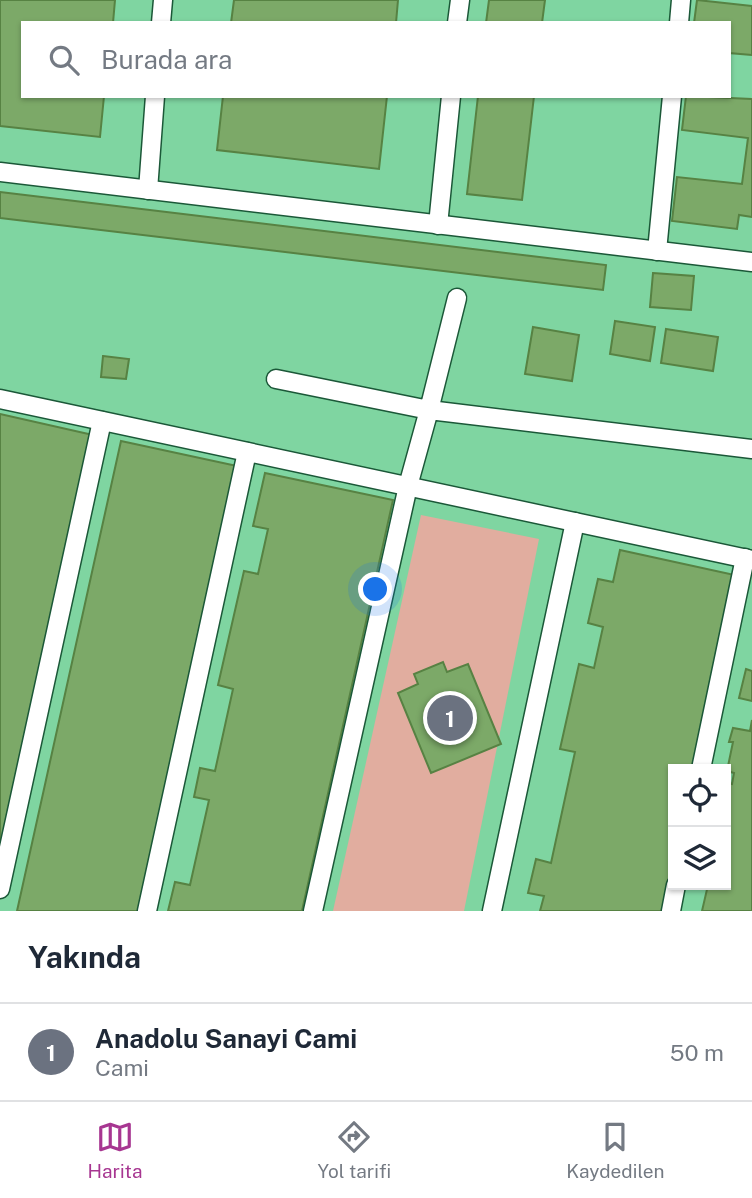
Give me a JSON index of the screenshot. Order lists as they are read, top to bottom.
{
  "page": {
    "search": "Burada ara",
    "pins": "1",
    "heading": "Yakında",
    "list": [
      {
        "mark": "1",
        "name": "Anadolu Sanayi Cami",
        "note": "Cami",
        "value": "50 m"
      }
    ],
    "nav": ["Harita", "Yol tarifi", "Kaydedilen"]
  }
}
